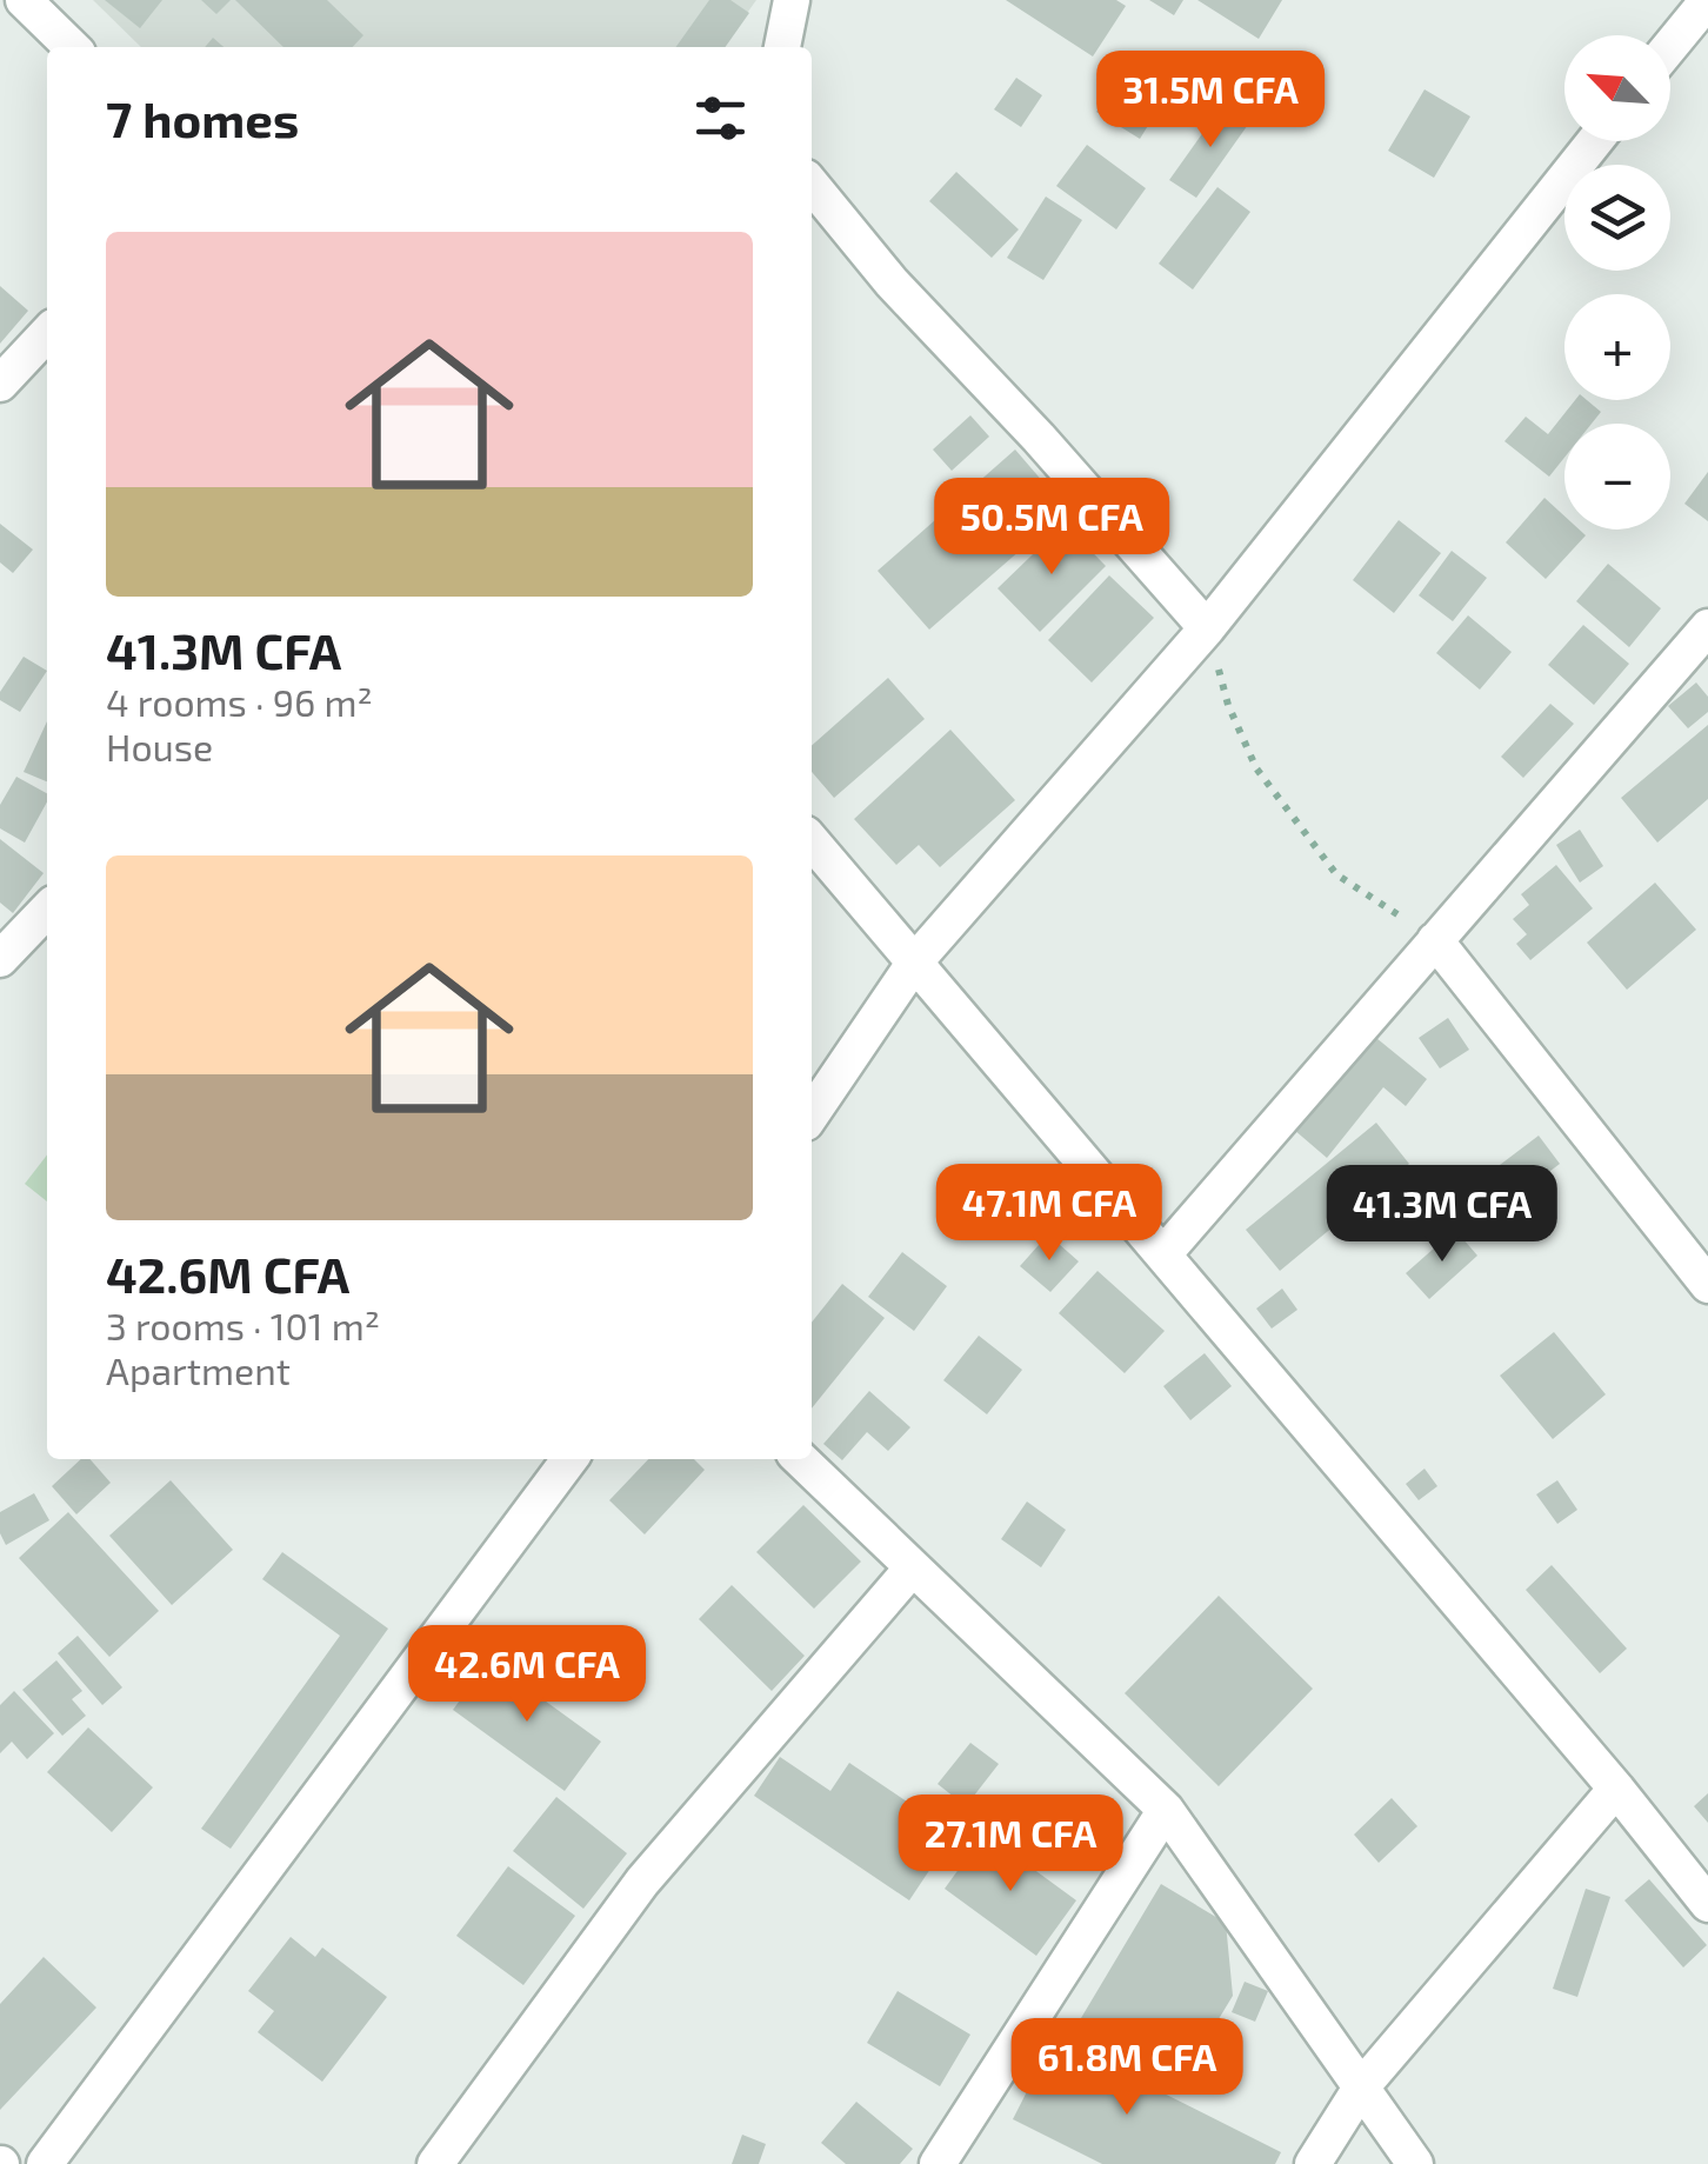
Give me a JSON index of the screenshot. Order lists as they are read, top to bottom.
{
  "north": "top left",
  "page": {
    "map_buttons": ["+", "−"],
    "heading": "7 homes",
    "price": [
      "31.5M CFA",
      "50.5M CFA",
      "47.1M CFA",
      "41.3M CFA",
      "42.6M CFA",
      "27.1M CFA",
      "61.8M CFA"
    ],
    "list": [
      {
        "name": "41.3M CFA",
        "note": "4 rooms · 96 m² · House"
      },
      {
        "name": "42.6M CFA",
        "note": "3 rooms · 101 m² · Apartment"
      }
    ]
  }
}
